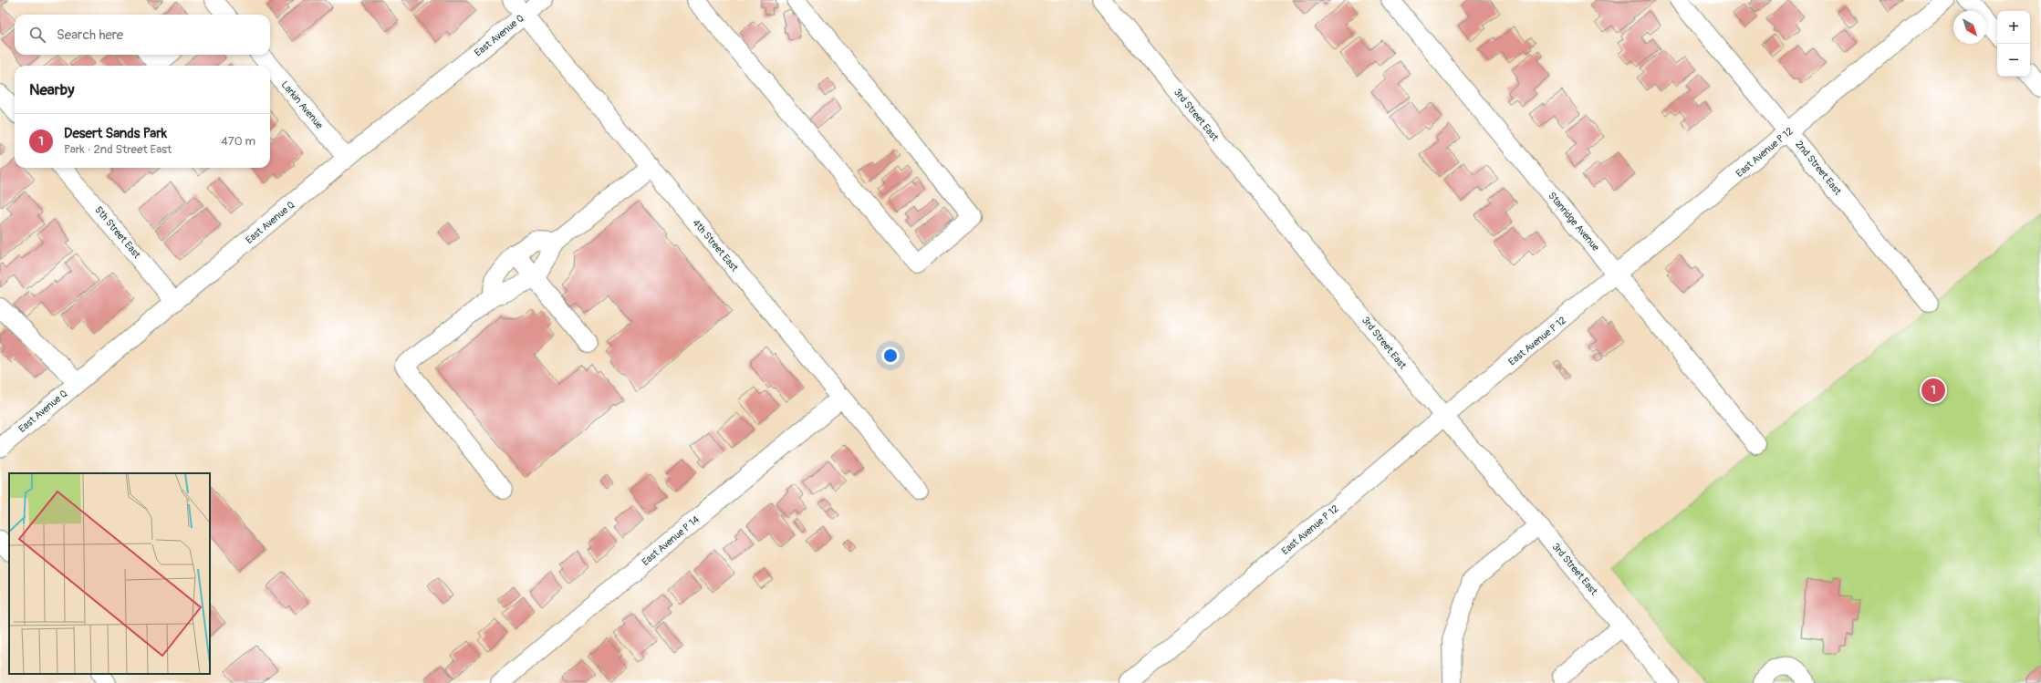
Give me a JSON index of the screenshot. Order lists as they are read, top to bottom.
{
  "streets": {
    "street": [
      "East Avenue Q",
      "Larkin Avenue",
      "3rd Street East",
      "East Avenue P 12",
      "2nd Street East",
      "Stanridge Avenue",
      "5th Street East",
      "4th Street East",
      "East Avenue P 14"
    ]
  },
  "crossings": [
    ["East Avenue Q", "Larkin Avenue"],
    ["East Avenue Q", "5th Street East"],
    ["East Avenue Q", "4th Street East"],
    ["3rd Street East", "East Avenue P 12"],
    ["East Avenue P 12", "2nd Street East"],
    ["East Avenue P 12", "Stanridge Avenue"],
    ["4th Street East", "East Avenue P 14"]
  ],
  "north": "bottom right",
  "page": {
    "map_buttons": ["+", "−"],
    "search": "Search here",
    "heading": "Nearby",
    "list": [
      {
        "mark": "1",
        "name": "Desert Sands Park",
        "note": "Park · 2nd Street East",
        "value": "470 m"
      }
    ],
    "pins": "1"
  }
}
